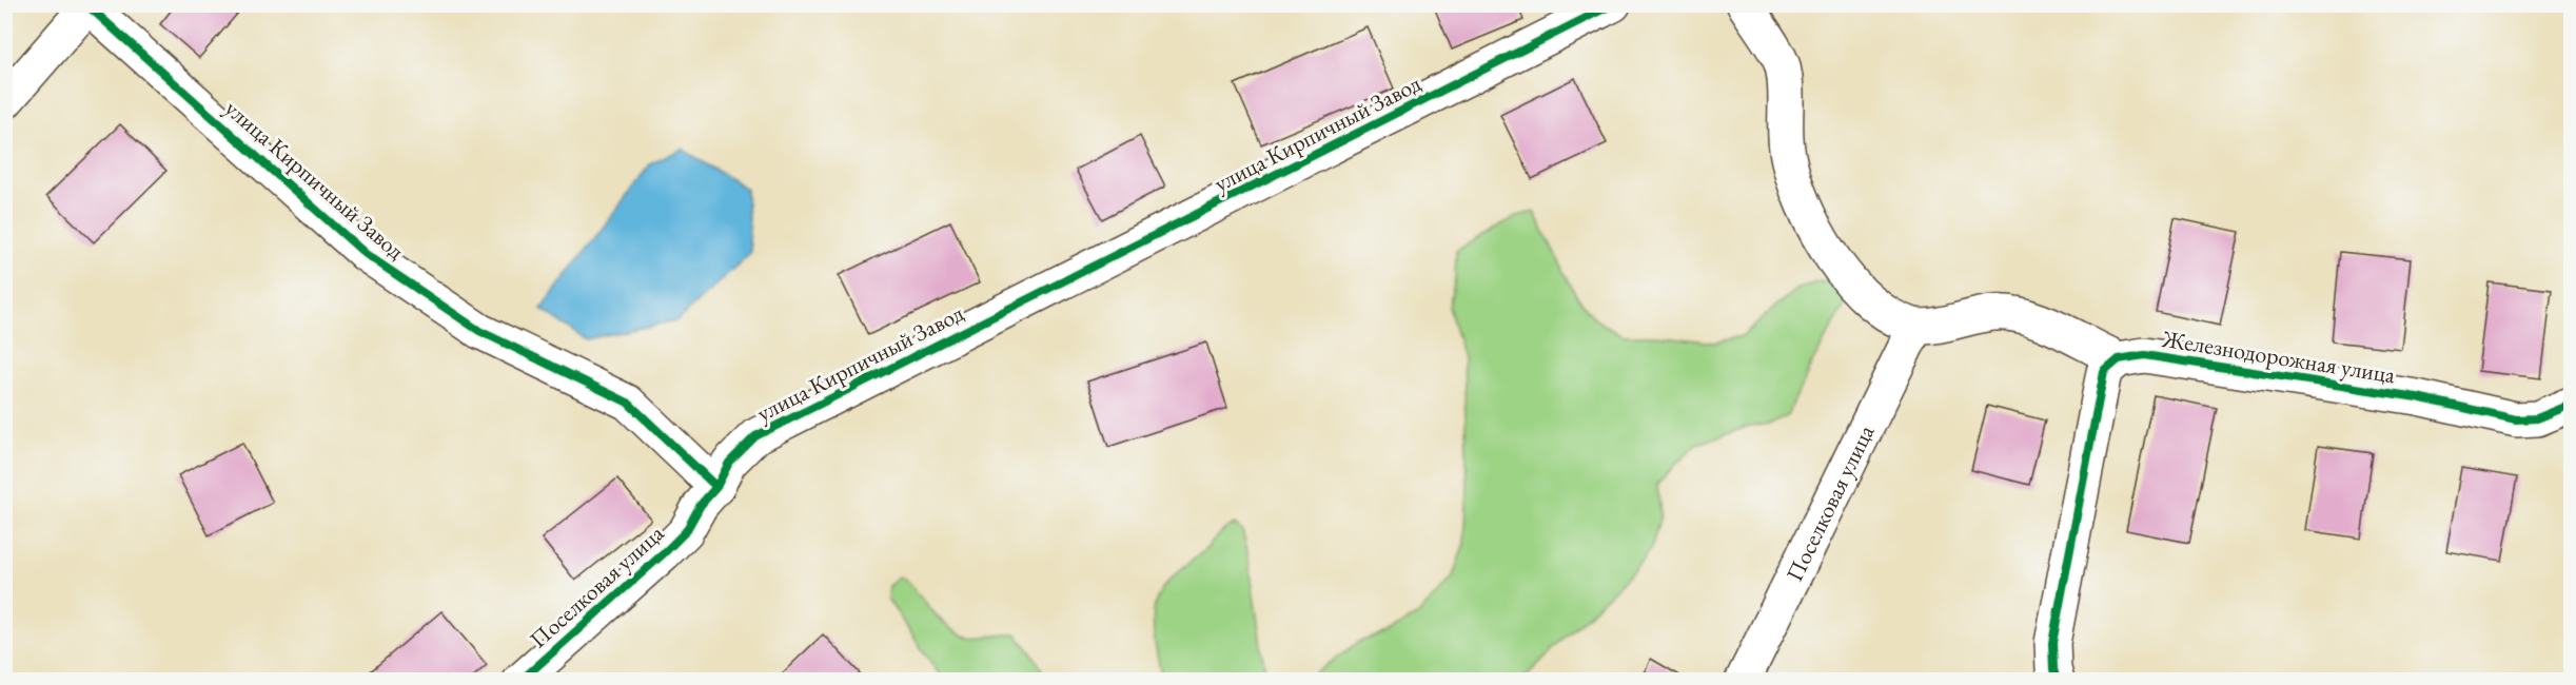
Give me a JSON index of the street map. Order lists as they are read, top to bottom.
{
  "streets": {
    "street": ["улица Кирпичный Завод", "Железнодорожная улица", "Поселковая улица"]
  },
  "crossings": [
    ["улица Кирпичный Завод", "Поселковая улица"]
  ]
}
